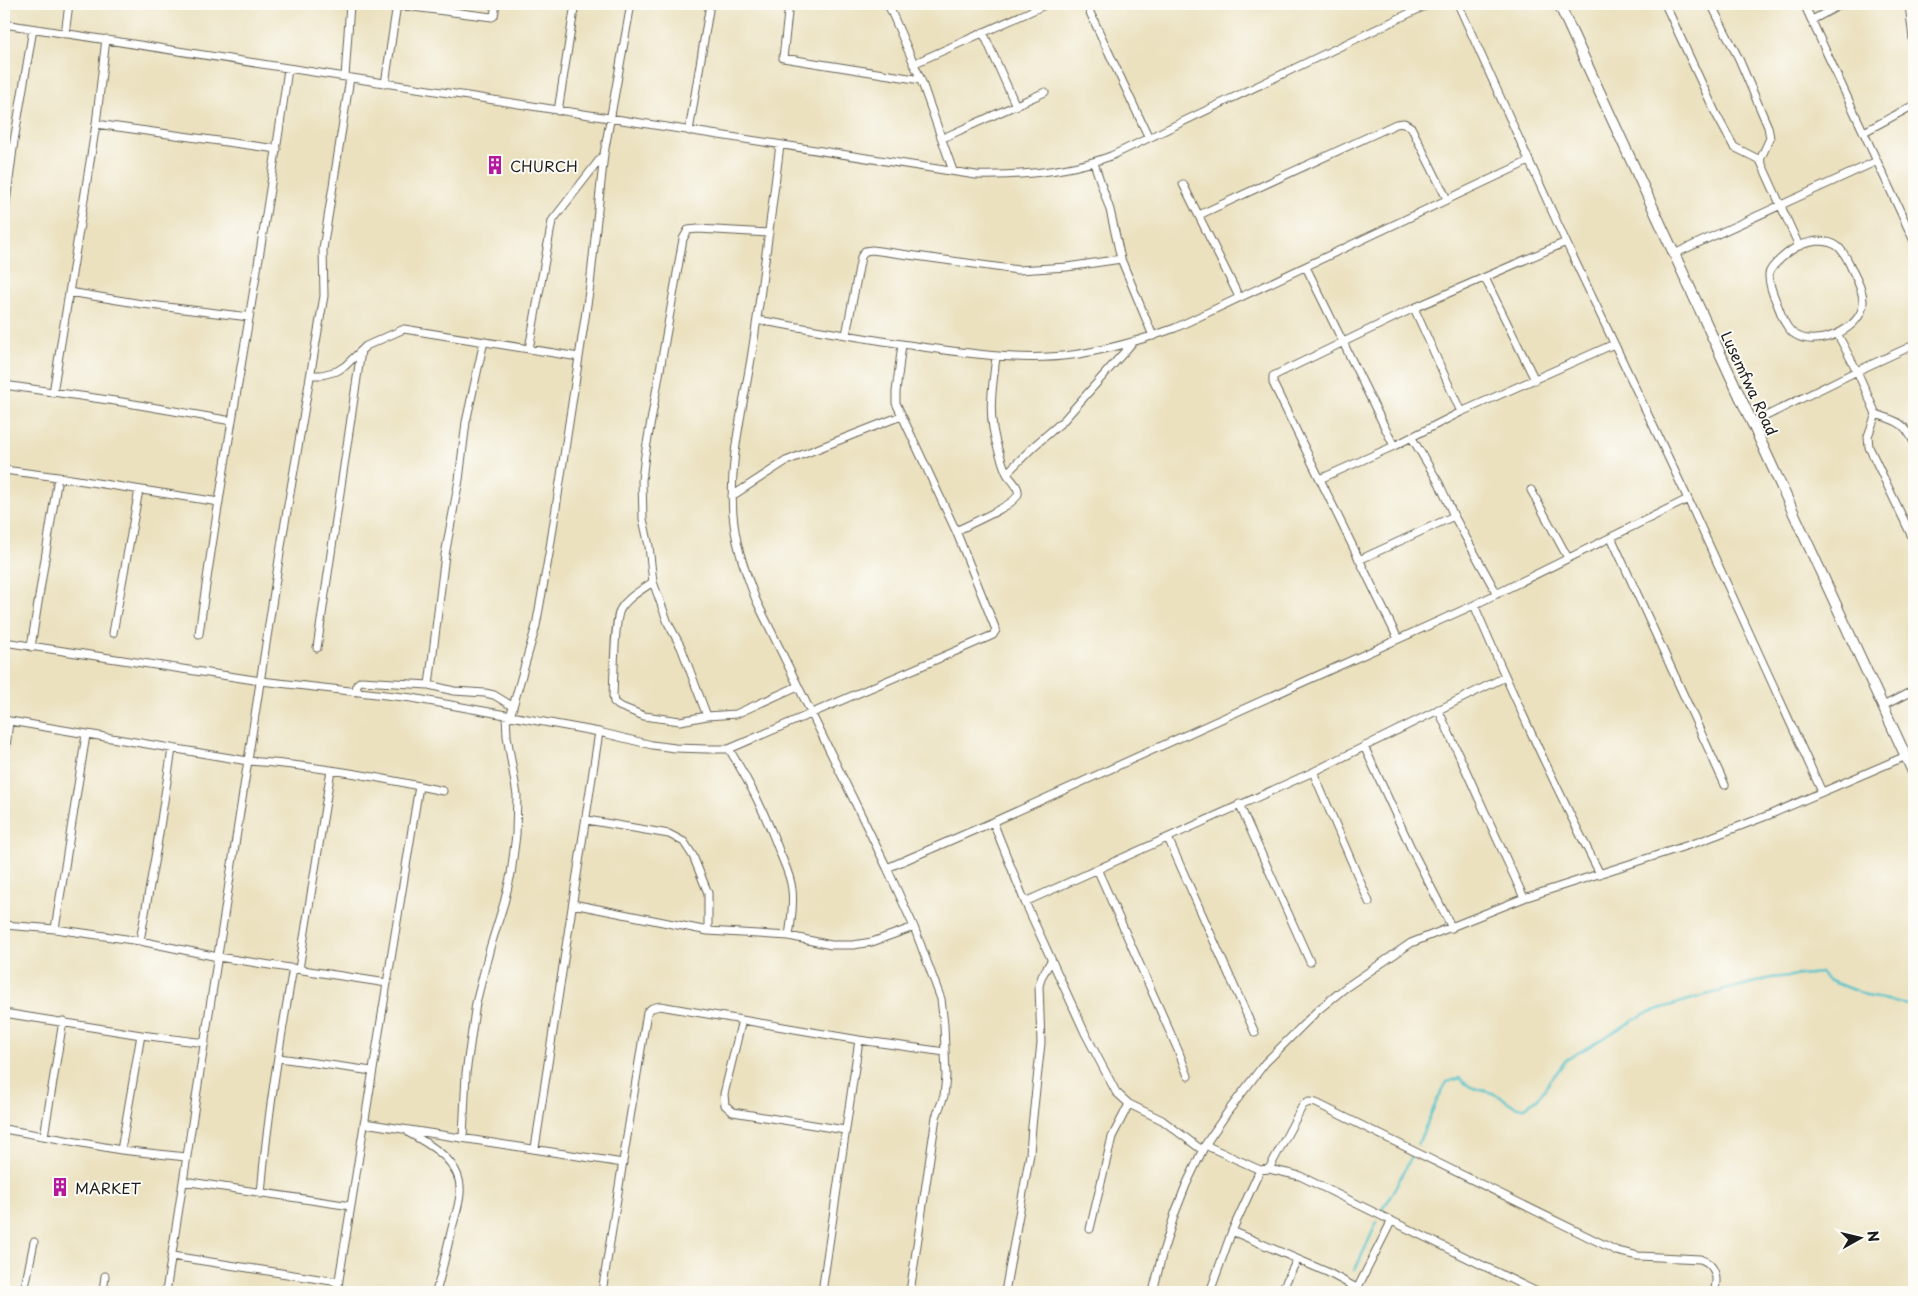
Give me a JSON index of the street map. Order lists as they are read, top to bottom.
{
  "streets": {
    "street": ["Lusemfwa Road"]
  },
  "places": {
    "building": ["CHURCH", "MARKET"]
  },
  "north": "right"
}
